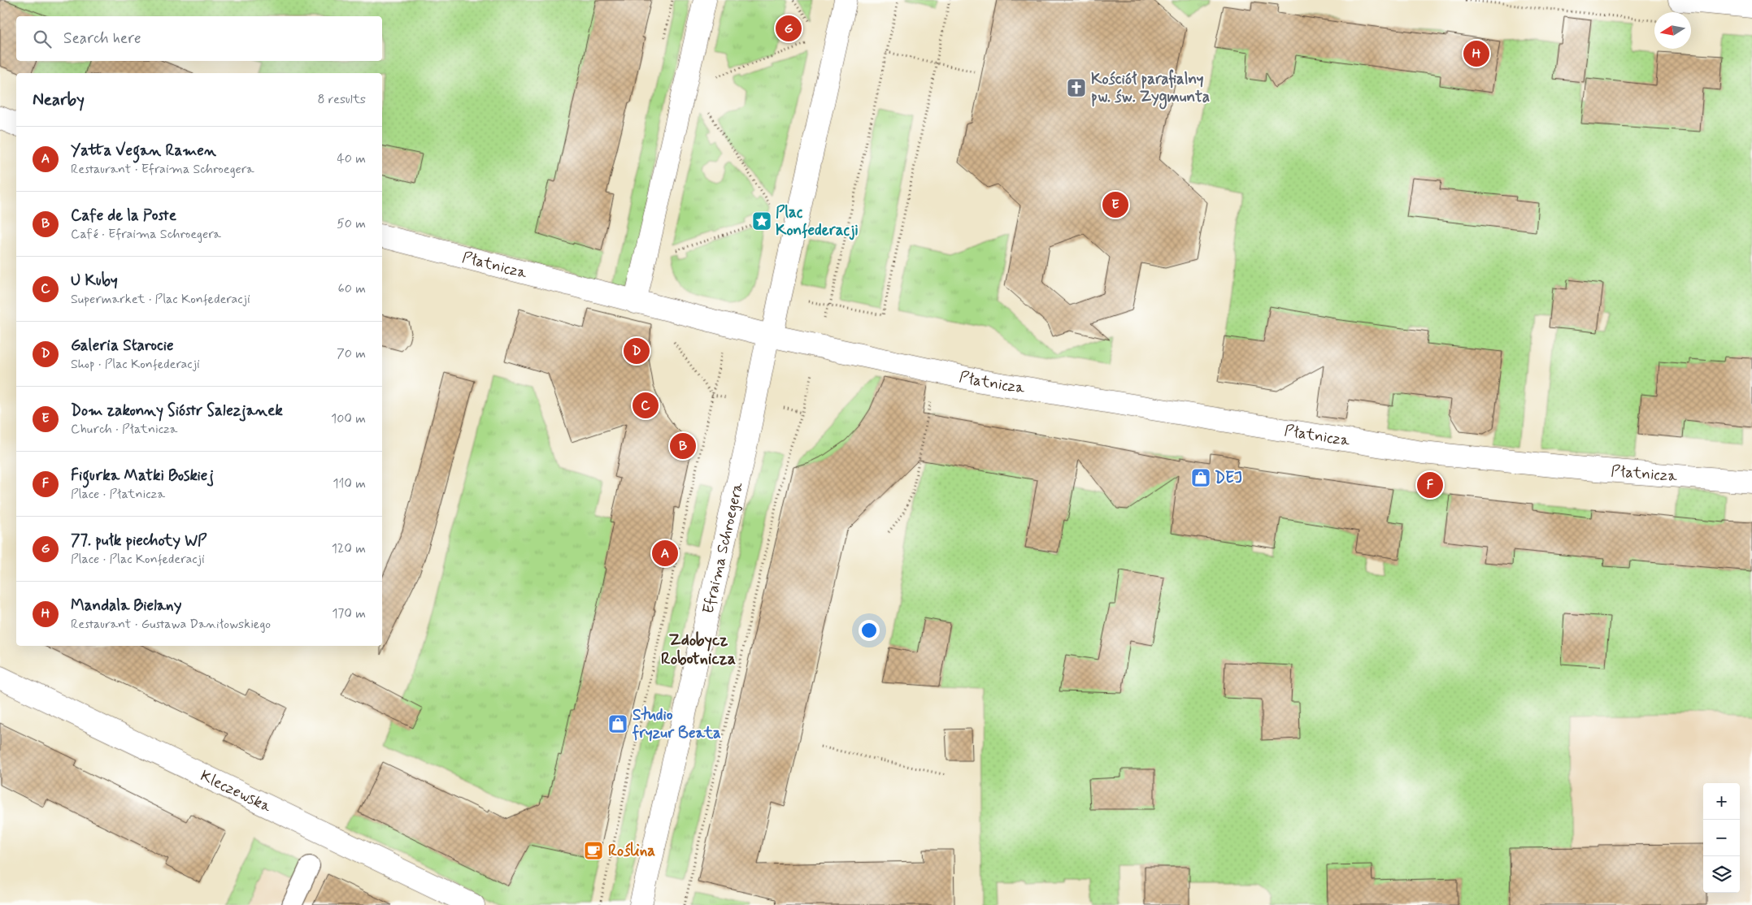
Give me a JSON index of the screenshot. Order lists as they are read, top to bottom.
{
  "streets": {
    "street": ["Płatnicza", "Efraima Schroegera", "Kleczewska"]
  },
  "districts": ["Zdobycz Robotnicza"],
  "places": {
    "church": ["Kościół parafialny pw. św. Zygmunta"],
    "place": ["Plac Konfederacji"],
    "shop": ["DEJ", "Studio fryzur Beata"],
    "cafe": ["Roślina"]
  },
  "north": "left",
  "page": {
    "pins": [
      "G",
      "H",
      "E",
      "D",
      "C",
      "B",
      "F",
      "A"
    ],
    "search": "Search here",
    "heading": ["Nearby", "8 results"],
    "list": [
      {
        "mark": "A",
        "name": "Yatta Vegan Ramen",
        "note": "Restaurant · Efraima Schroegera",
        "value": "40 m"
      },
      {
        "mark": "B",
        "name": "Cafe de la Poste",
        "note": "Café · Efraima Schroegera",
        "value": "50 m"
      },
      {
        "mark": "C",
        "name": "U Kuby",
        "note": "Supermarket · Plac Konfederacji",
        "value": "60 m"
      },
      {
        "mark": "D",
        "name": "Galeria Starocie",
        "note": "Shop · Plac Konfederacji",
        "value": "70 m"
      },
      {
        "mark": "E",
        "name": "Dom zakonny Sióstr Salezjanek",
        "note": "Church · Płatnicza",
        "value": "100 m"
      },
      {
        "mark": "F",
        "name": "Figurka Matki Boskiej",
        "note": "Place · Płatnicza",
        "value": "110 m"
      },
      {
        "mark": "G",
        "name": "77. pułk piechoty WP",
        "note": "Place · Plac Konfederacji",
        "value": "120 m"
      },
      {
        "mark": "H",
        "name": "Mandala Bielany",
        "note": "Restaurant · Gustawa Daniłowskiego",
        "value": "170 m"
      }
    ],
    "map_buttons": ["+", "−"]
  }
}
